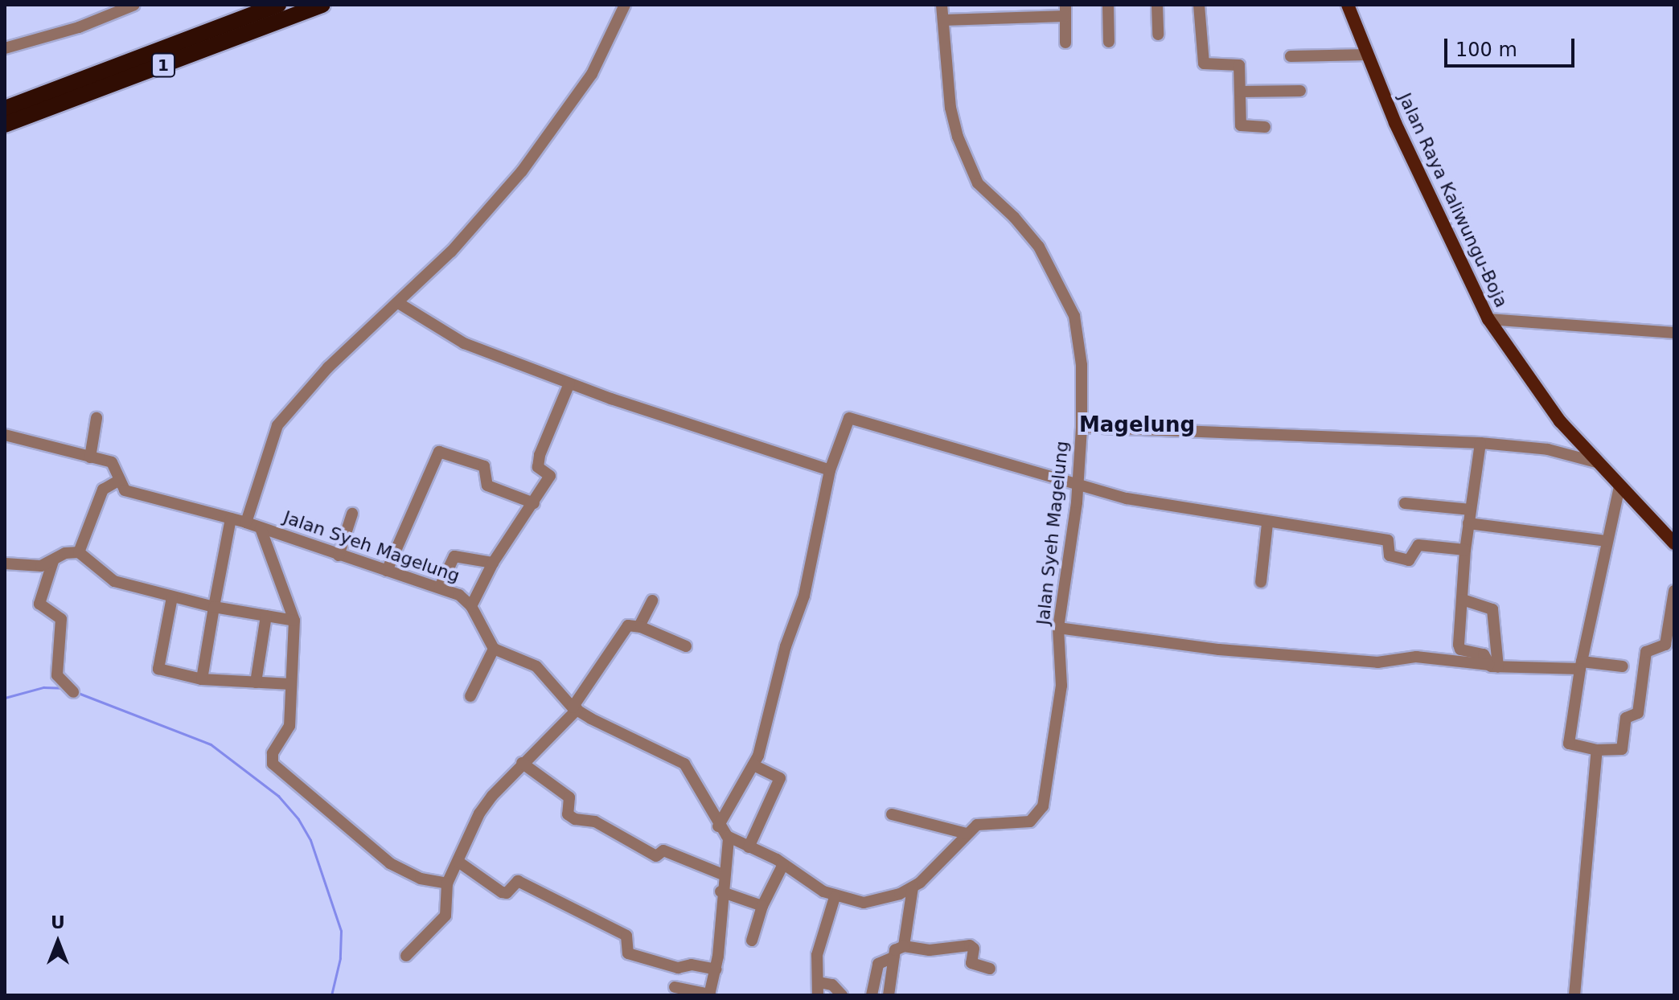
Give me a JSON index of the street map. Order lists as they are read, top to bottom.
{
  "streets": {
    "highway": ["1"],
    "main road": ["Jalan Raya Kaliwungu-Boja"],
    "street": ["Jalan Syeh Magelung"]
  },
  "crossings": [
    ["Jalan Raya Kaliwungu-Boja", "Jalan Syeh Magelung"]
  ],
  "districts": ["Magelung"],
  "scale_bar": "100 m",
  "north": "top"
}
